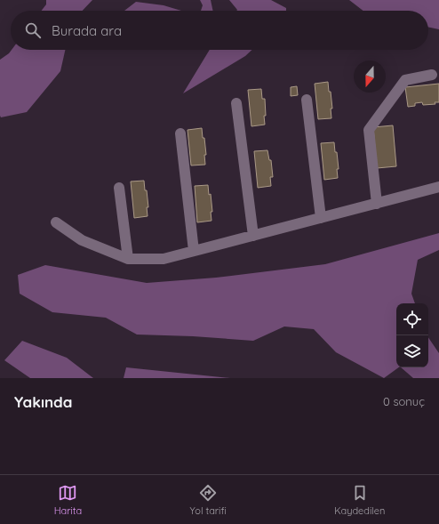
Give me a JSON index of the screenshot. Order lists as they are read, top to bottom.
{
  "north": "bottom",
  "page": {
    "search": "Burada ara",
    "heading": ["Yakında", "0 sonuç"],
    "nav": ["Harita", "Yol tarifi", "Kaydedilen"]
  }
}
